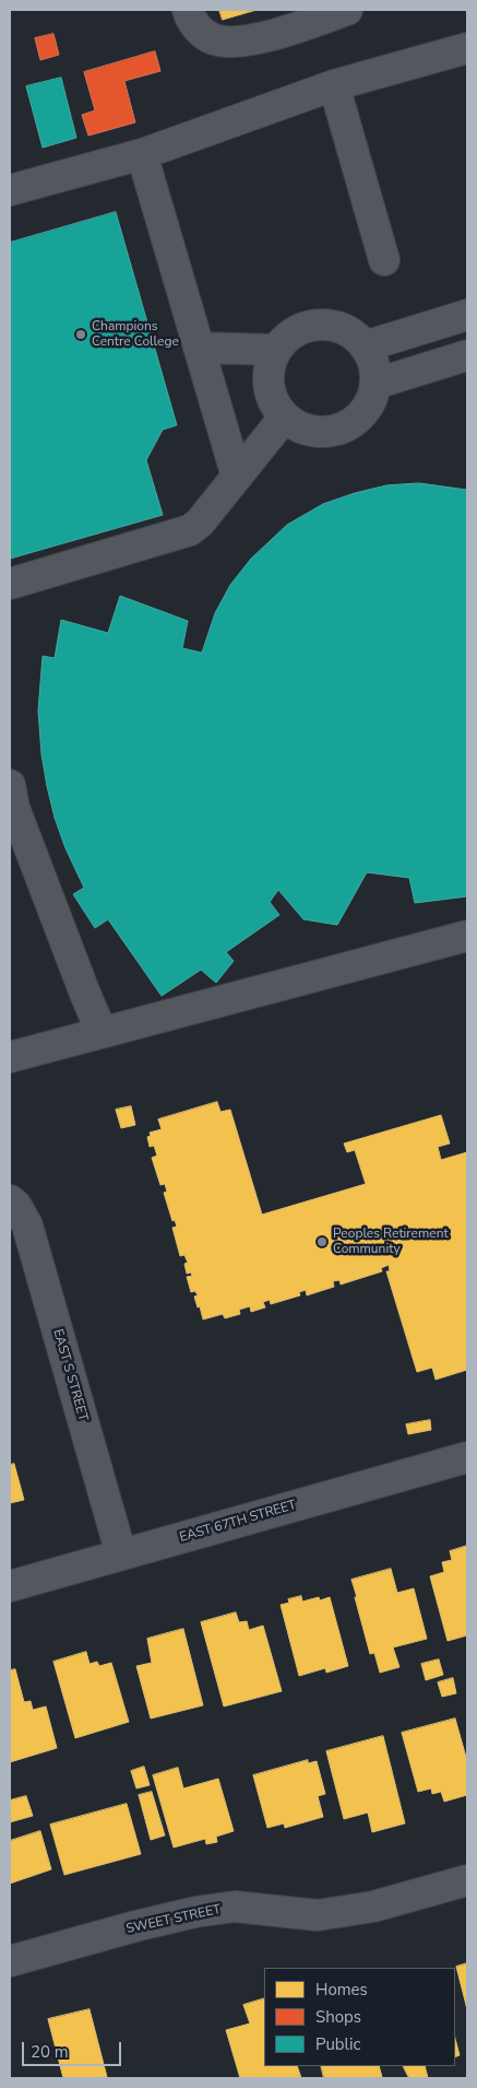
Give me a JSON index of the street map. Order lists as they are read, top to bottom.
{
  "streets": {
    "street": ["EAST S STREET", "EAST 67TH STREET", "SWEET STREET"]
  },
  "crossings": [
    ["EAST S STREET", "EAST 67TH STREET"]
  ],
  "places": ["Champions Centre College", "Peoples Retirement Community"],
  "legend": ["Homes", "Shops", "Public"],
  "scale_bar": "20 m"
}
